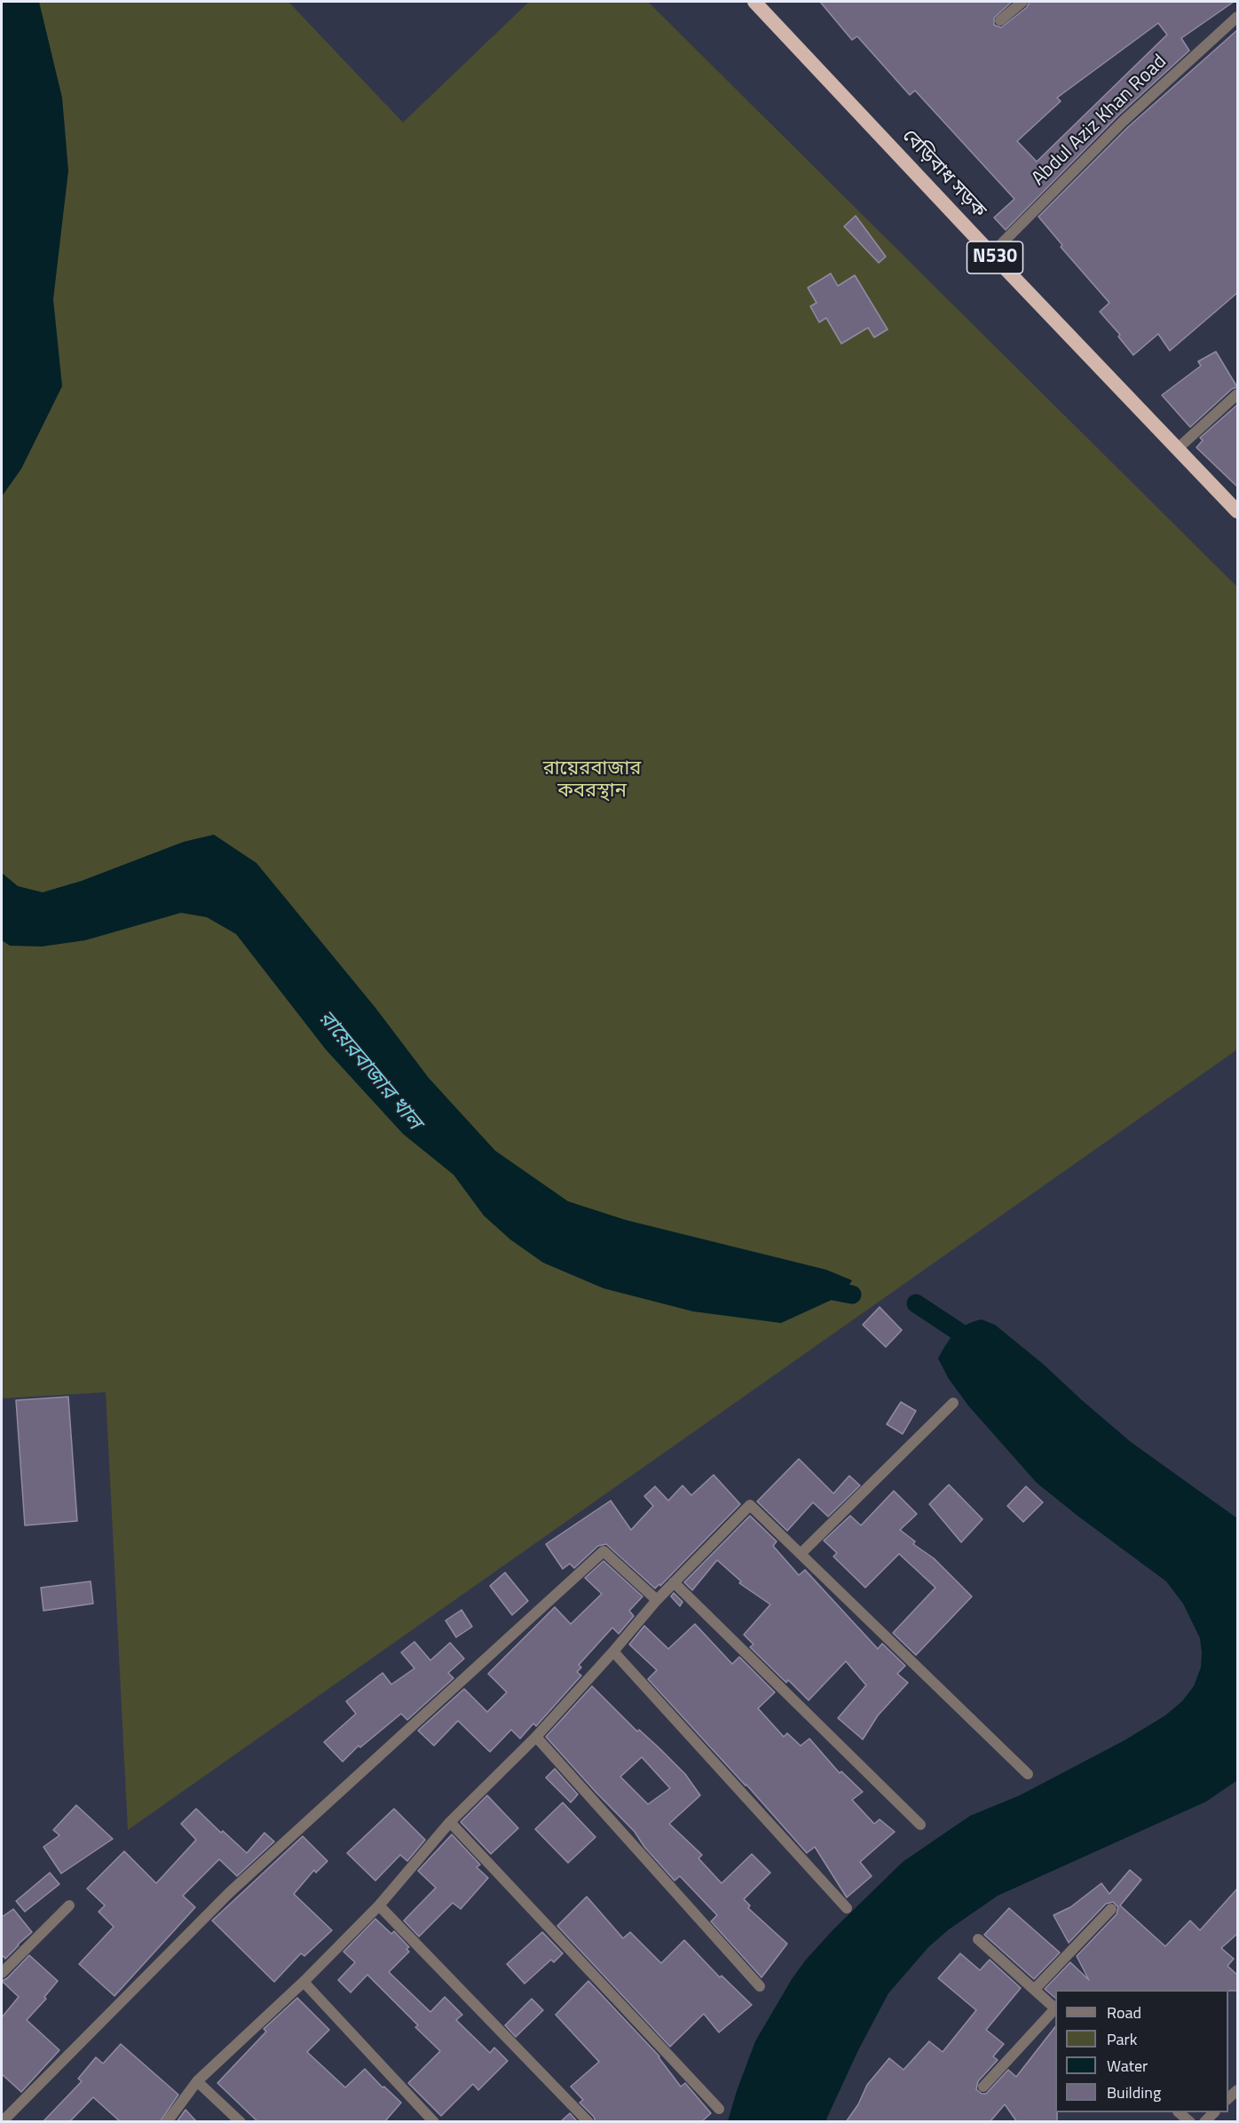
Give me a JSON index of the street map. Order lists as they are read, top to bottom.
{
  "streets": {
    "highway": ["বেড়িবাধ সড়ক", "N530"],
    "street": ["Abdul Aziz Khan Road"]
  },
  "crossings": [
    ["Abdul Aziz Khan Road", "বেড়িবাধ সড়ক"]
  ],
  "water": ["রায়েরবাজার খাল"],
  "parks": ["রায়েরবাজার কবরস্থান"],
  "legend": [
    "Road",
    "Park",
    "Water",
    "Building"
  ]
}
